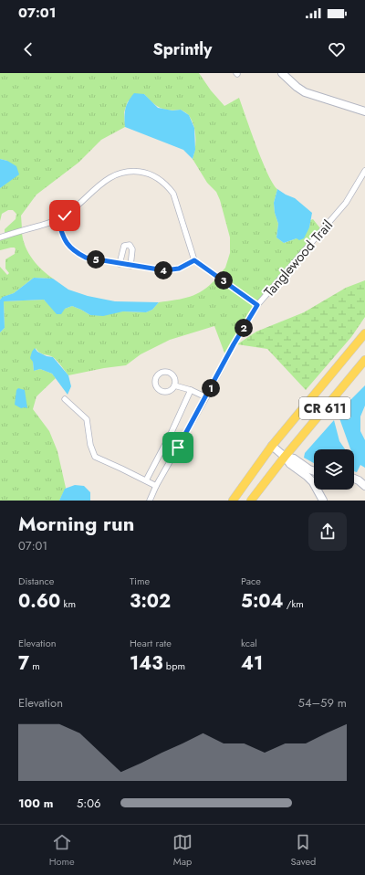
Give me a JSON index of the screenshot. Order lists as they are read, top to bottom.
{
  "streets": {
    "main road": ["CR 611"],
    "street": ["Tanglewood Trail"]
  },
  "page": {
    "status": "07:01",
    "header": "Sprintly",
    "pins": [
      "5",
      "4",
      "3",
      "2",
      "1"
    ],
    "heading": ["Morning run", "07:01"],
    "stats": [
      ["Distance", "0.60 km"],
      ["Time", "3:02"],
      ["Pace", "5:04 /km"],
      ["Elevation", "7 m"],
      ["Heart rate", "143 bpm"],
      ["kcal", "41"]
    ],
    "chart": ["Elevation", "54–59 m"],
    "list": [
      {
        "name": "100 m",
        "note": "5:06"
      }
    ],
    "tabs": ["Home", "Map", "Saved"]
  }
}
